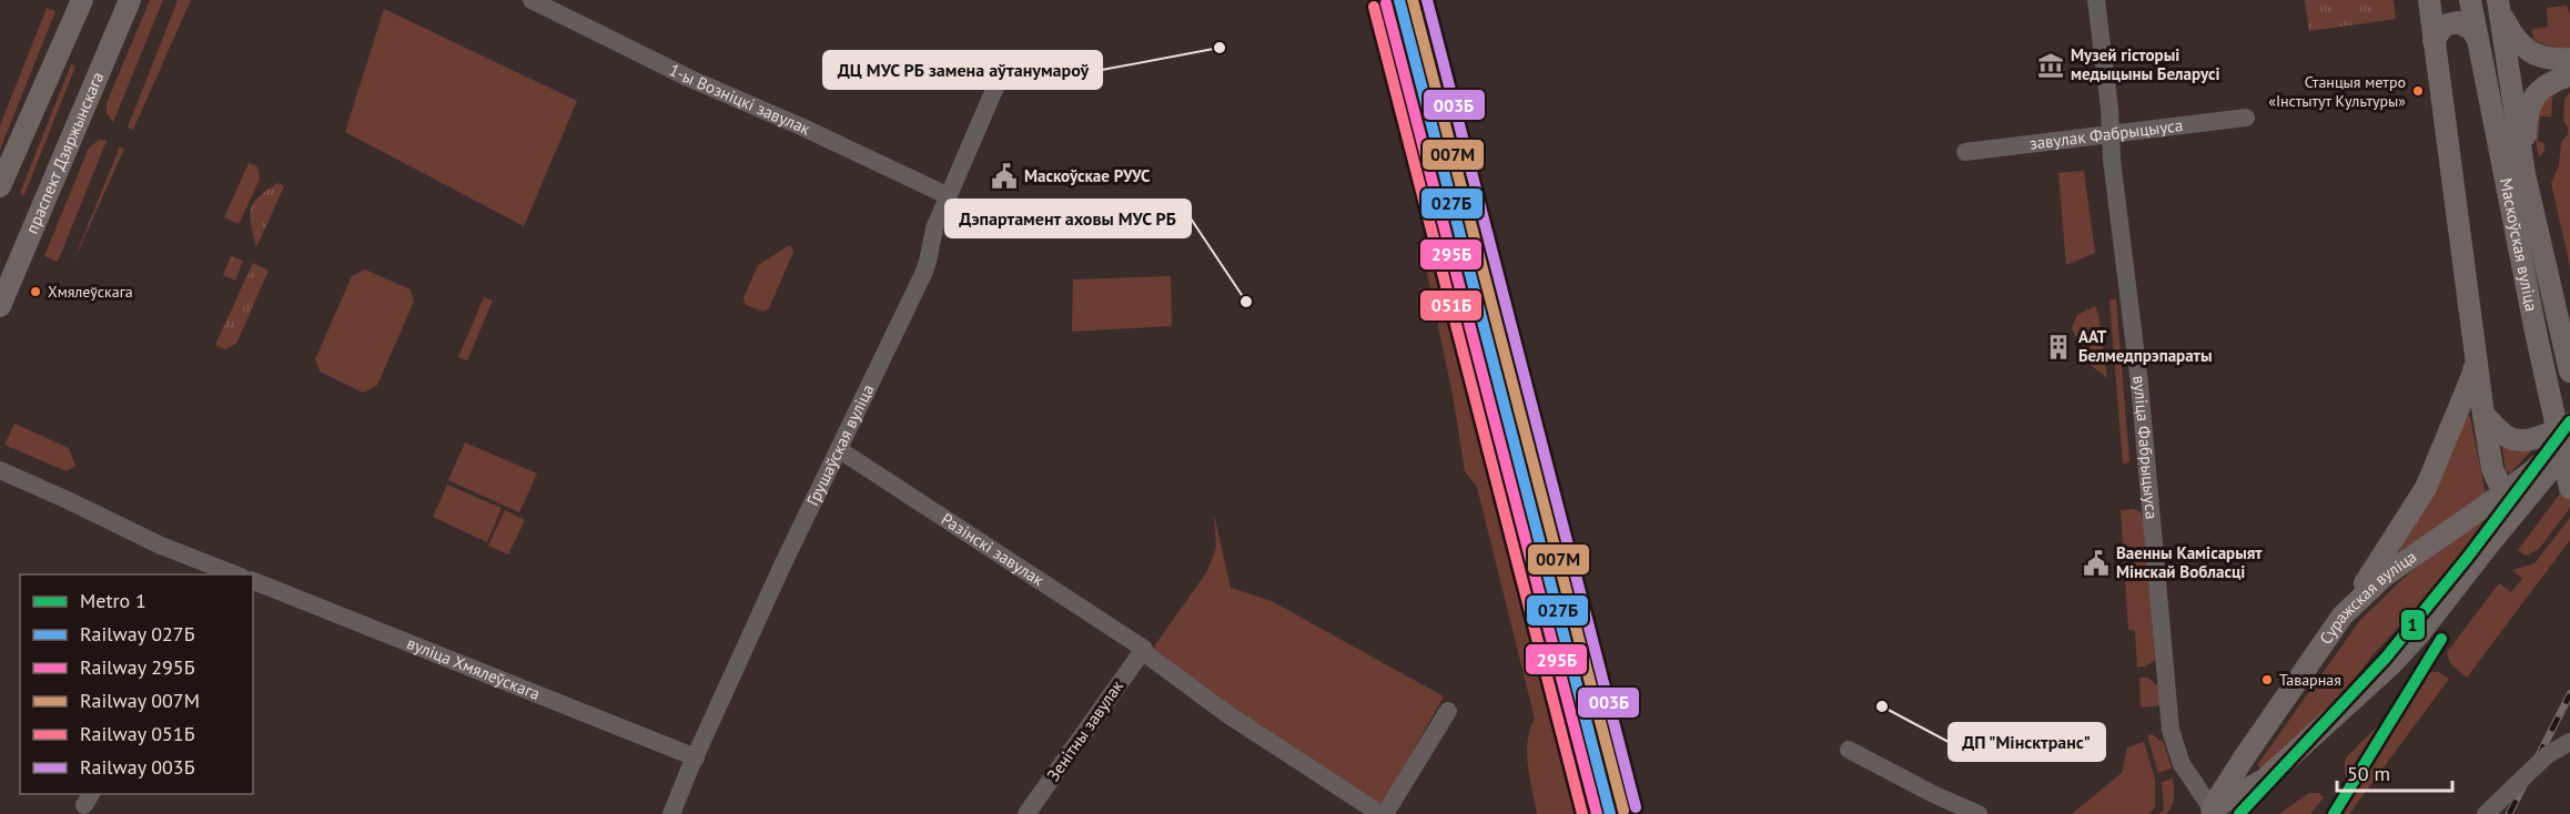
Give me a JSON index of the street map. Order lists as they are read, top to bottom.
{
  "streets": {
    "main road": ["праспект Дзяржынскага", "Маскоўская вуліца", "Суражская вуліца"],
    "street": [
      "1-ы Возніцкі завулак",
      "завулак Фабрыцыуса",
      "Грушаўская вуліца",
      "вуліца Фабрыцыуса",
      "Разінскі завулак",
      "вуліца Хмялеўскага",
      "Зенітны завулак"
    ]
  },
  "crossings": [
    ["1-ы Возніцкі завулак", "Грушаўская вуліца"],
    ["завулак Фабрыцыуса", "вуліца Фабрыцыуса"],
    ["Грушаўская вуліца", "Разінскі завулак"],
    ["Грушаўская вуліца", "вуліца Хмялеўскага"],
    ["вуліца Фабрыцыуса", "Суражская вуліца"],
    ["Разінскі завулак", "Зенітны завулак"]
  ],
  "places": {
    "other": [
      "ДЦ МУС РБ замена аўтанумароў",
      "Станцыя метро «Інстытут Культуры»",
      "Хмялеўскага",
      "Дэпартамент аховы МУС РБ",
      "Таварная",
      "ДП \"Мінсктранс\""
    ],
    "museum": ["Музей гісторыі медыцыны Беларусі"],
    "public building": ["Маскоўскае РУУС", "Ваенны Камісарыят Мінскай Вобласці"],
    "building": ["ААТ Белмедпрэпараты"]
  },
  "lines": [
    "rail line 027Б",
    "rail line 007М",
    "rail line 003Б",
    "rail line 295Б",
    "rail line 051Б",
    "metro line 1"
  ],
  "legend": [
    "Metro 1",
    "Railway 027Б",
    "Railway 295Б",
    "Railway 007М",
    "Railway 051Б",
    "Railway 003Б"
  ],
  "scale_bar": "50 m"
}
